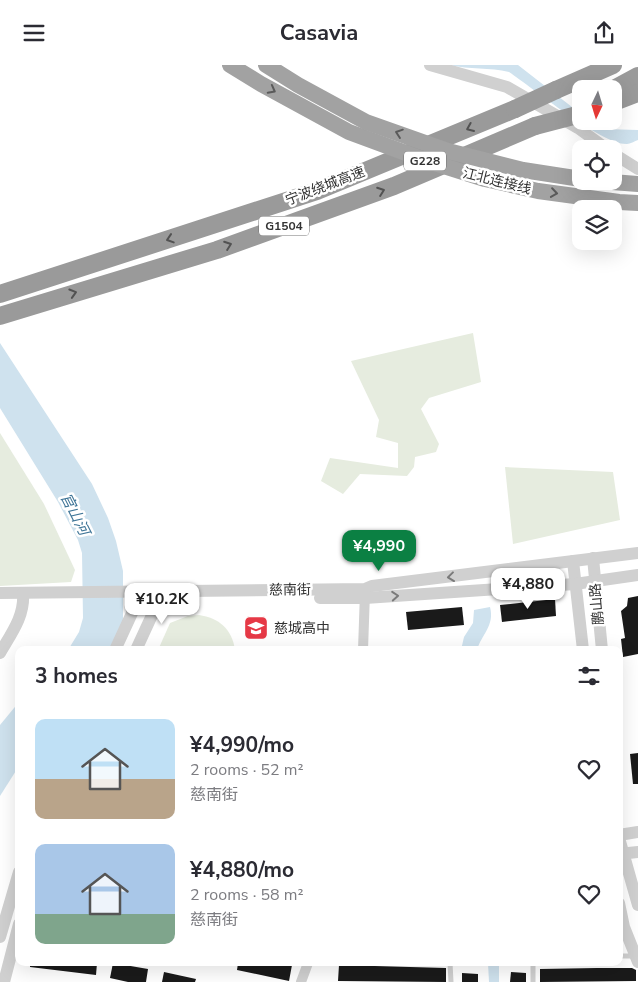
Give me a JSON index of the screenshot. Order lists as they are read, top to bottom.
{
  "streets": {
    "highway": [
      "G228",
      "江北连接线",
      "宁波绕城高速",
      "G1504"
    ],
    "street": ["慈南街", "鹏山路"]
  },
  "crossings": [
    ["慈南街", "鹏山路"]
  ],
  "water": ["官山河"],
  "places": {
    "school or university": ["慈城高中"]
  },
  "north": "bottom",
  "page": {
    "header": "Casavia",
    "price": ["¥4,990", "¥4,880", "¥10.2K"],
    "heading": "3 homes",
    "list": [
      {
        "name": "¥4,990/mo",
        "note": "2 rooms · 52 m² · 慈南街"
      },
      {
        "name": "¥4,880/mo",
        "note": "2 rooms · 58 m² · 慈南街"
      }
    ]
  }
}
